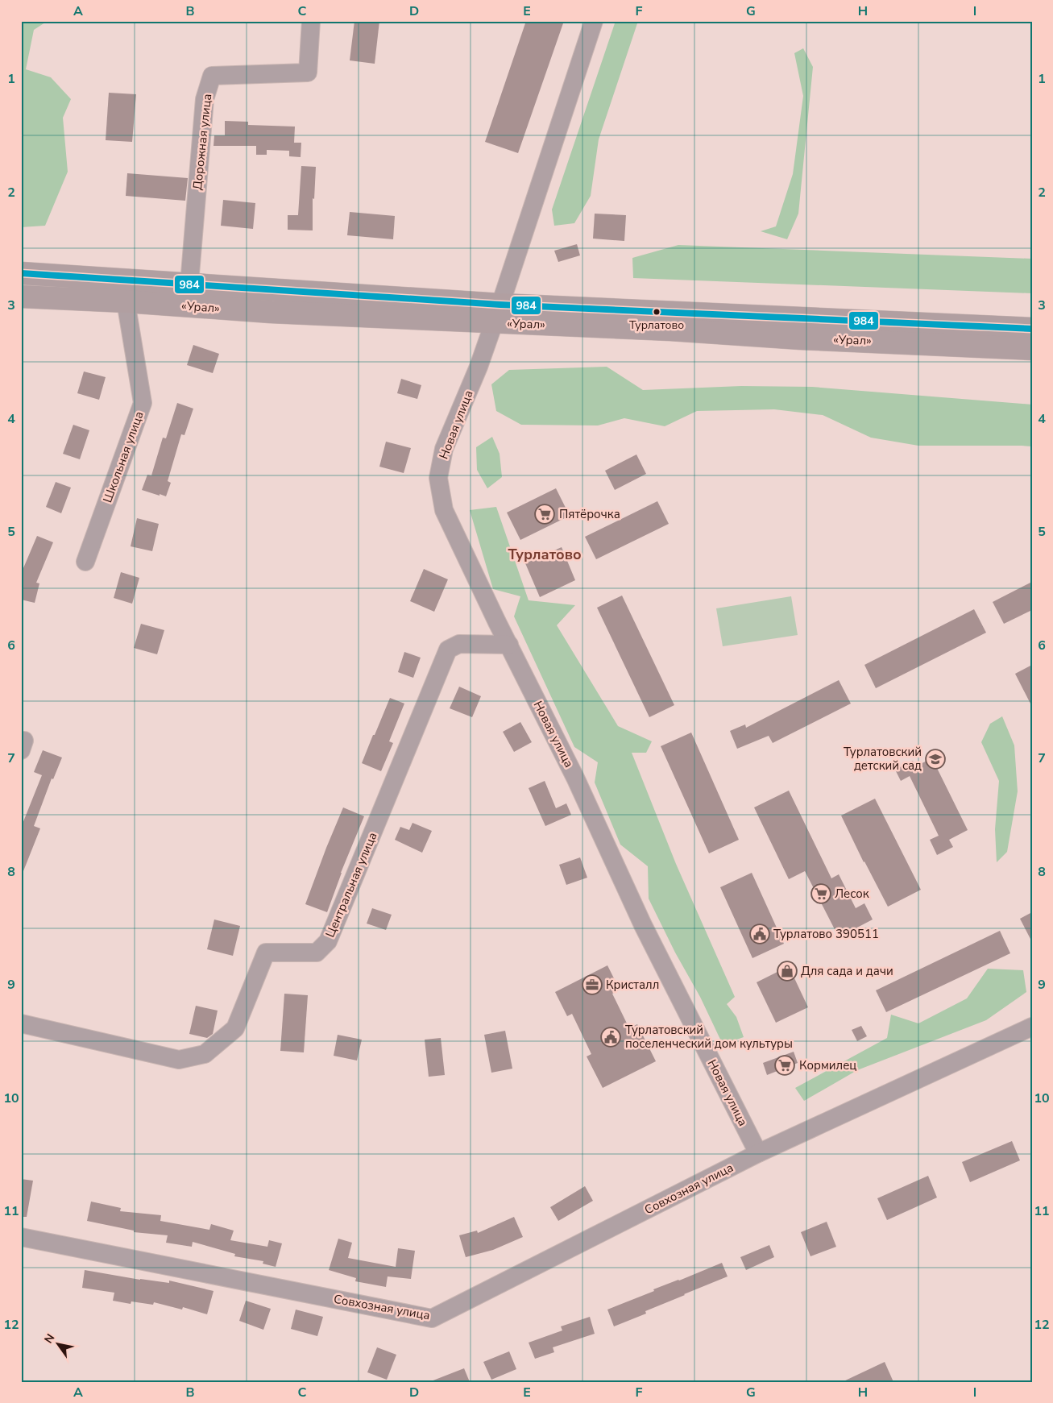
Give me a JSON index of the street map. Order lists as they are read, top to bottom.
{
  "streets": {
    "highway": ["«Урал»"],
    "street": [
      "Дорожная улица",
      "Новая улица",
      "Школьная улица",
      "Центральная улица",
      "Совхозная улица"
    ]
  },
  "crossings": [
    ["Дорожная улица", "«Урал»"],
    ["«Урал»", "Новая улица"],
    ["«Урал»", "Школьная улица"],
    ["Новая улица", "Центральная улица"],
    ["Новая улица", "Совхозная улица"]
  ],
  "districts": ["Турлатово"],
  "places": {
    "other": ["Турлатово"],
    "supermarket": ["Пятёрочка", "Лесок", "Кормилец"],
    "school or university": ["Турлатовский детский сад"],
    "public building": ["Турлатово 390511", "Турлатовский поселенческий дом культуры"],
    "shop": ["Для сада и дачи"],
    "office": ["Кристалл"]
  },
  "lines": ["transit line 984"],
  "north": "top left",
  "grid": {
    "columns": [
      "A",
      "B",
      "C",
      "D",
      "E",
      "F",
      "G",
      "H",
      "I"
    ],
    "rows": [
      "1",
      "2",
      "3",
      "4",
      "5",
      "6",
      "7",
      "8",
      "9",
      "10",
      "11",
      "12"
    ]
  }
}
